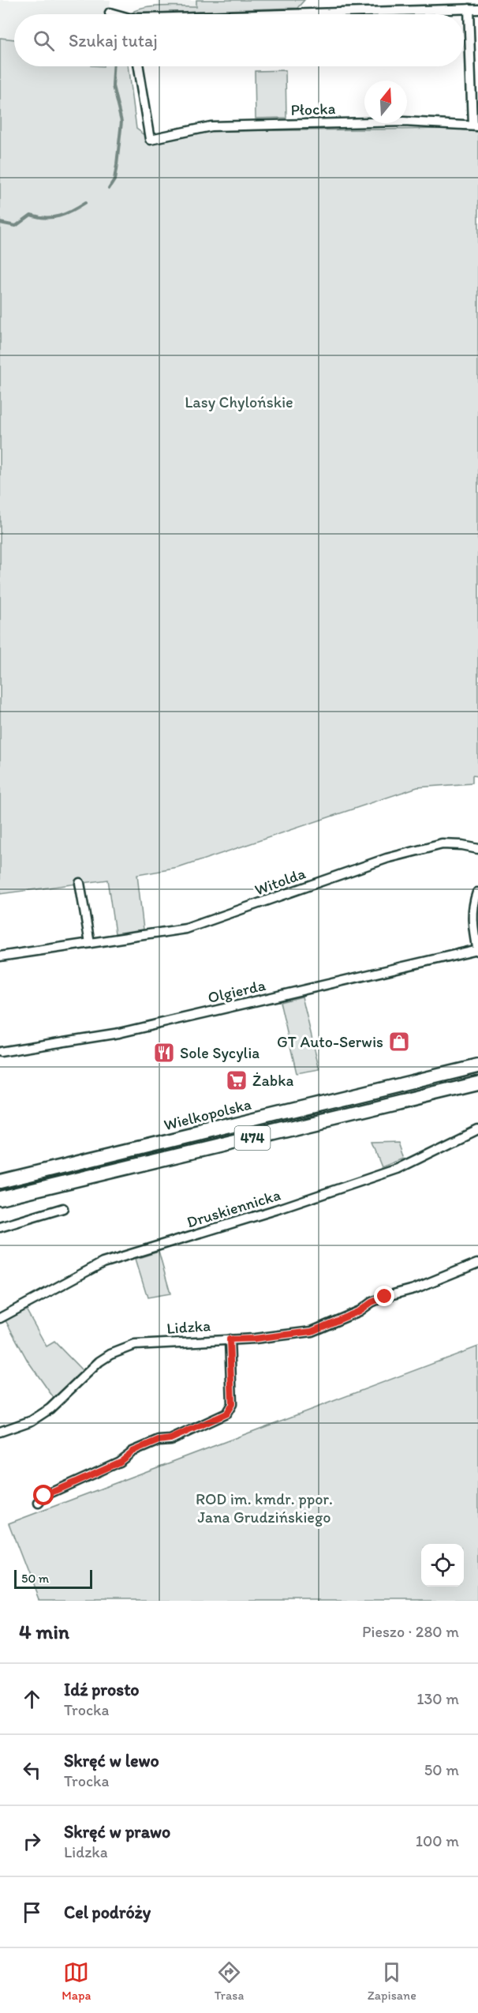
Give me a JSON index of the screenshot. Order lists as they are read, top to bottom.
{
  "streets": {
    "main road": ["Wielkopolska", "474"],
    "street": [
      "Płocka",
      "Witolda",
      "Olgierda",
      "Druskiennicka",
      "Lidzka"
    ]
  },
  "parks": ["Lasy Chylońskie", "ROD im. kmdr. ppor. Jana Grudzińskiego"],
  "places": {
    "shop": ["GT Auto-Serwis"],
    "restaurant": ["Sole Sycylia"],
    "supermarket": ["Żabka"]
  },
  "scale_bar": "50 m",
  "north": "top",
  "page": {
    "search": "Szukaj tutaj",
    "scale": "50 m",
    "heading": ["4 min", "Pieszo · 280 m"],
    "list": [
      ["Idź prosto", "Trocka", "130 m"],
      ["Skręć w lewo", "Trocka", "50 m"],
      ["Skręć w prawo", "Lidzka", "100 m"],
      "Cel podróży"
    ],
    "nav": ["Mapa", "Trasa", "Zapisane"]
  }
}
